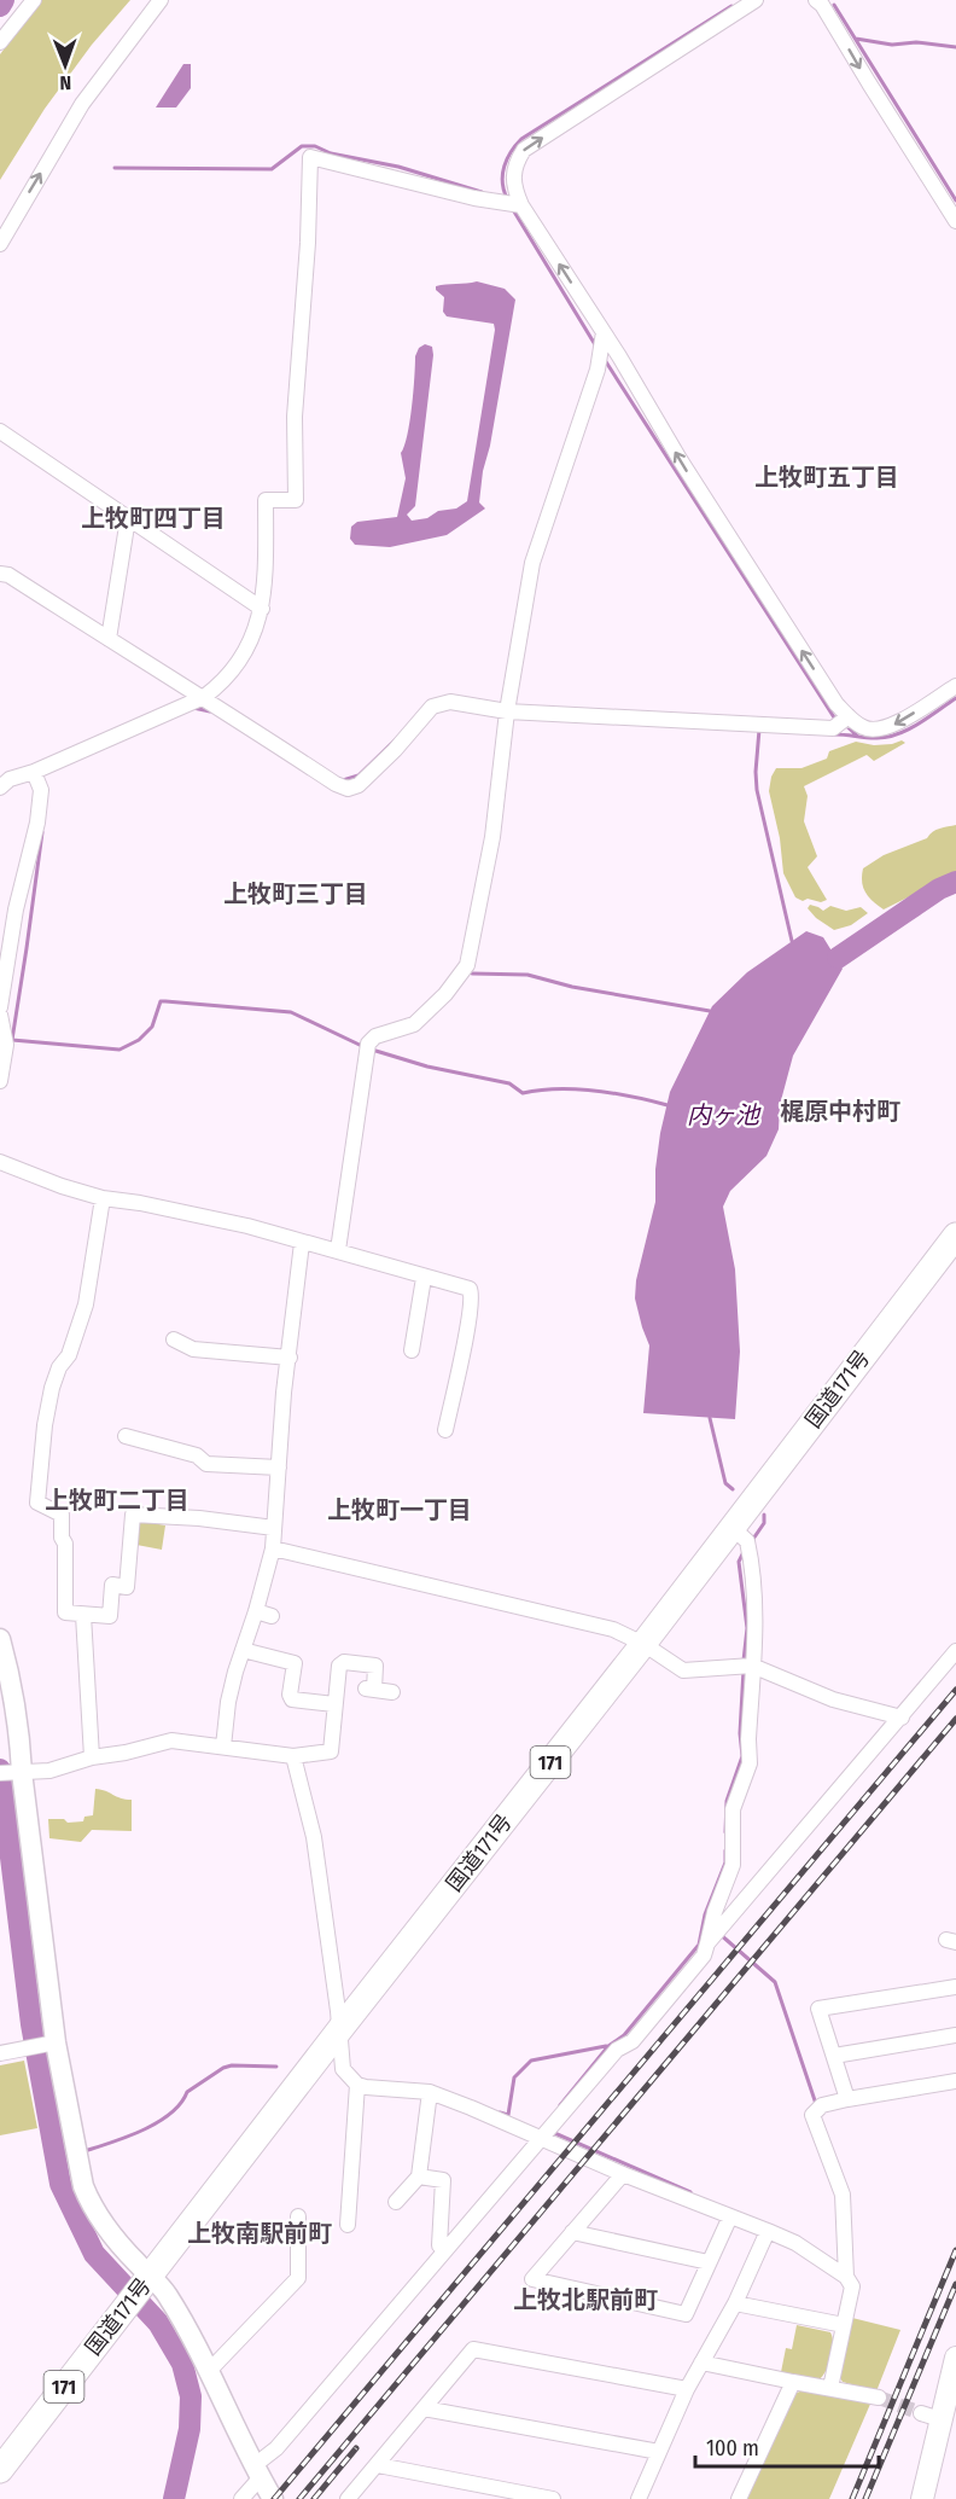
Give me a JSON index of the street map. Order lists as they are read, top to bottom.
{
  "streets": {
    "highway": ["国道171号", "171"]
  },
  "districts": [
    "上牧町五丁目",
    "上牧町四丁目",
    "上牧町三丁目",
    "梶原中村町",
    "上牧町二丁目",
    "上牧町一丁目",
    "上牧南駅前町",
    "上牧北駅前町"
  ],
  "water": ["内ヶ池"],
  "scale_bar": "100 m",
  "north": "bottom"
}
